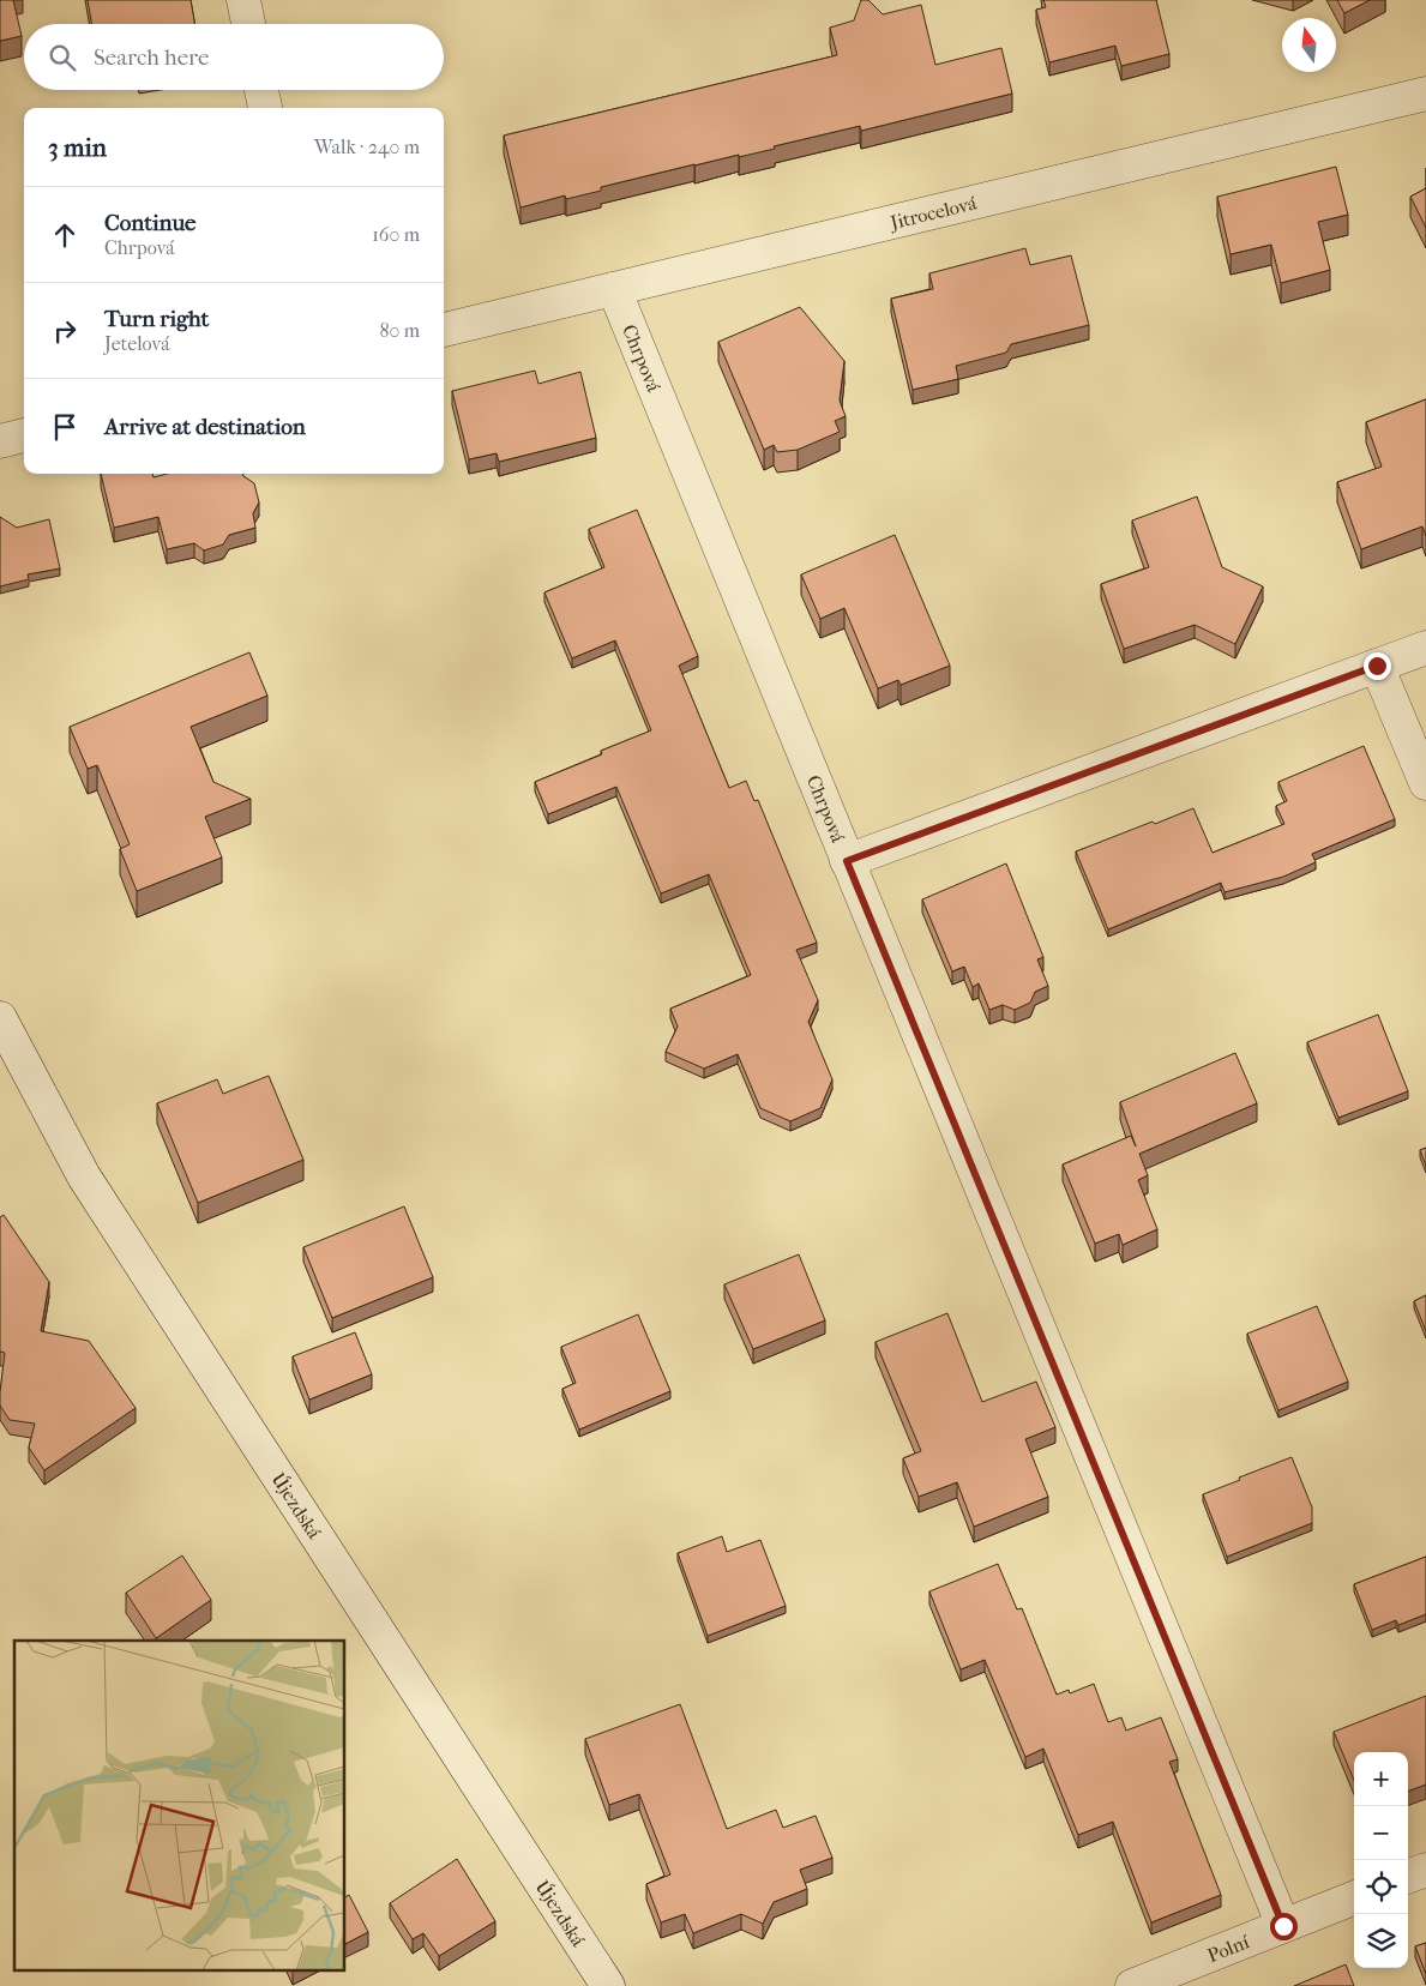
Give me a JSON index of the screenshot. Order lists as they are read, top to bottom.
{
  "streets": {
    "street": [
      "Jitrocelová",
      "Chrpová",
      "Újezdská",
      "Polní"
    ]
  },
  "crossings": [
    ["Jitrocelová", "Chrpová"],
    ["Chrpová", "Polní"]
  ],
  "north": "top",
  "page": {
    "search": "Search here",
    "heading": ["3 min", "Walk · 240 m"],
    "list": [
      ["Continue", "Chrpová", "160 m"],
      ["Turn right", "Jetelová", "80 m"],
      "Arrive at destination"
    ],
    "map_buttons": ["+", "−"]
  }
}
